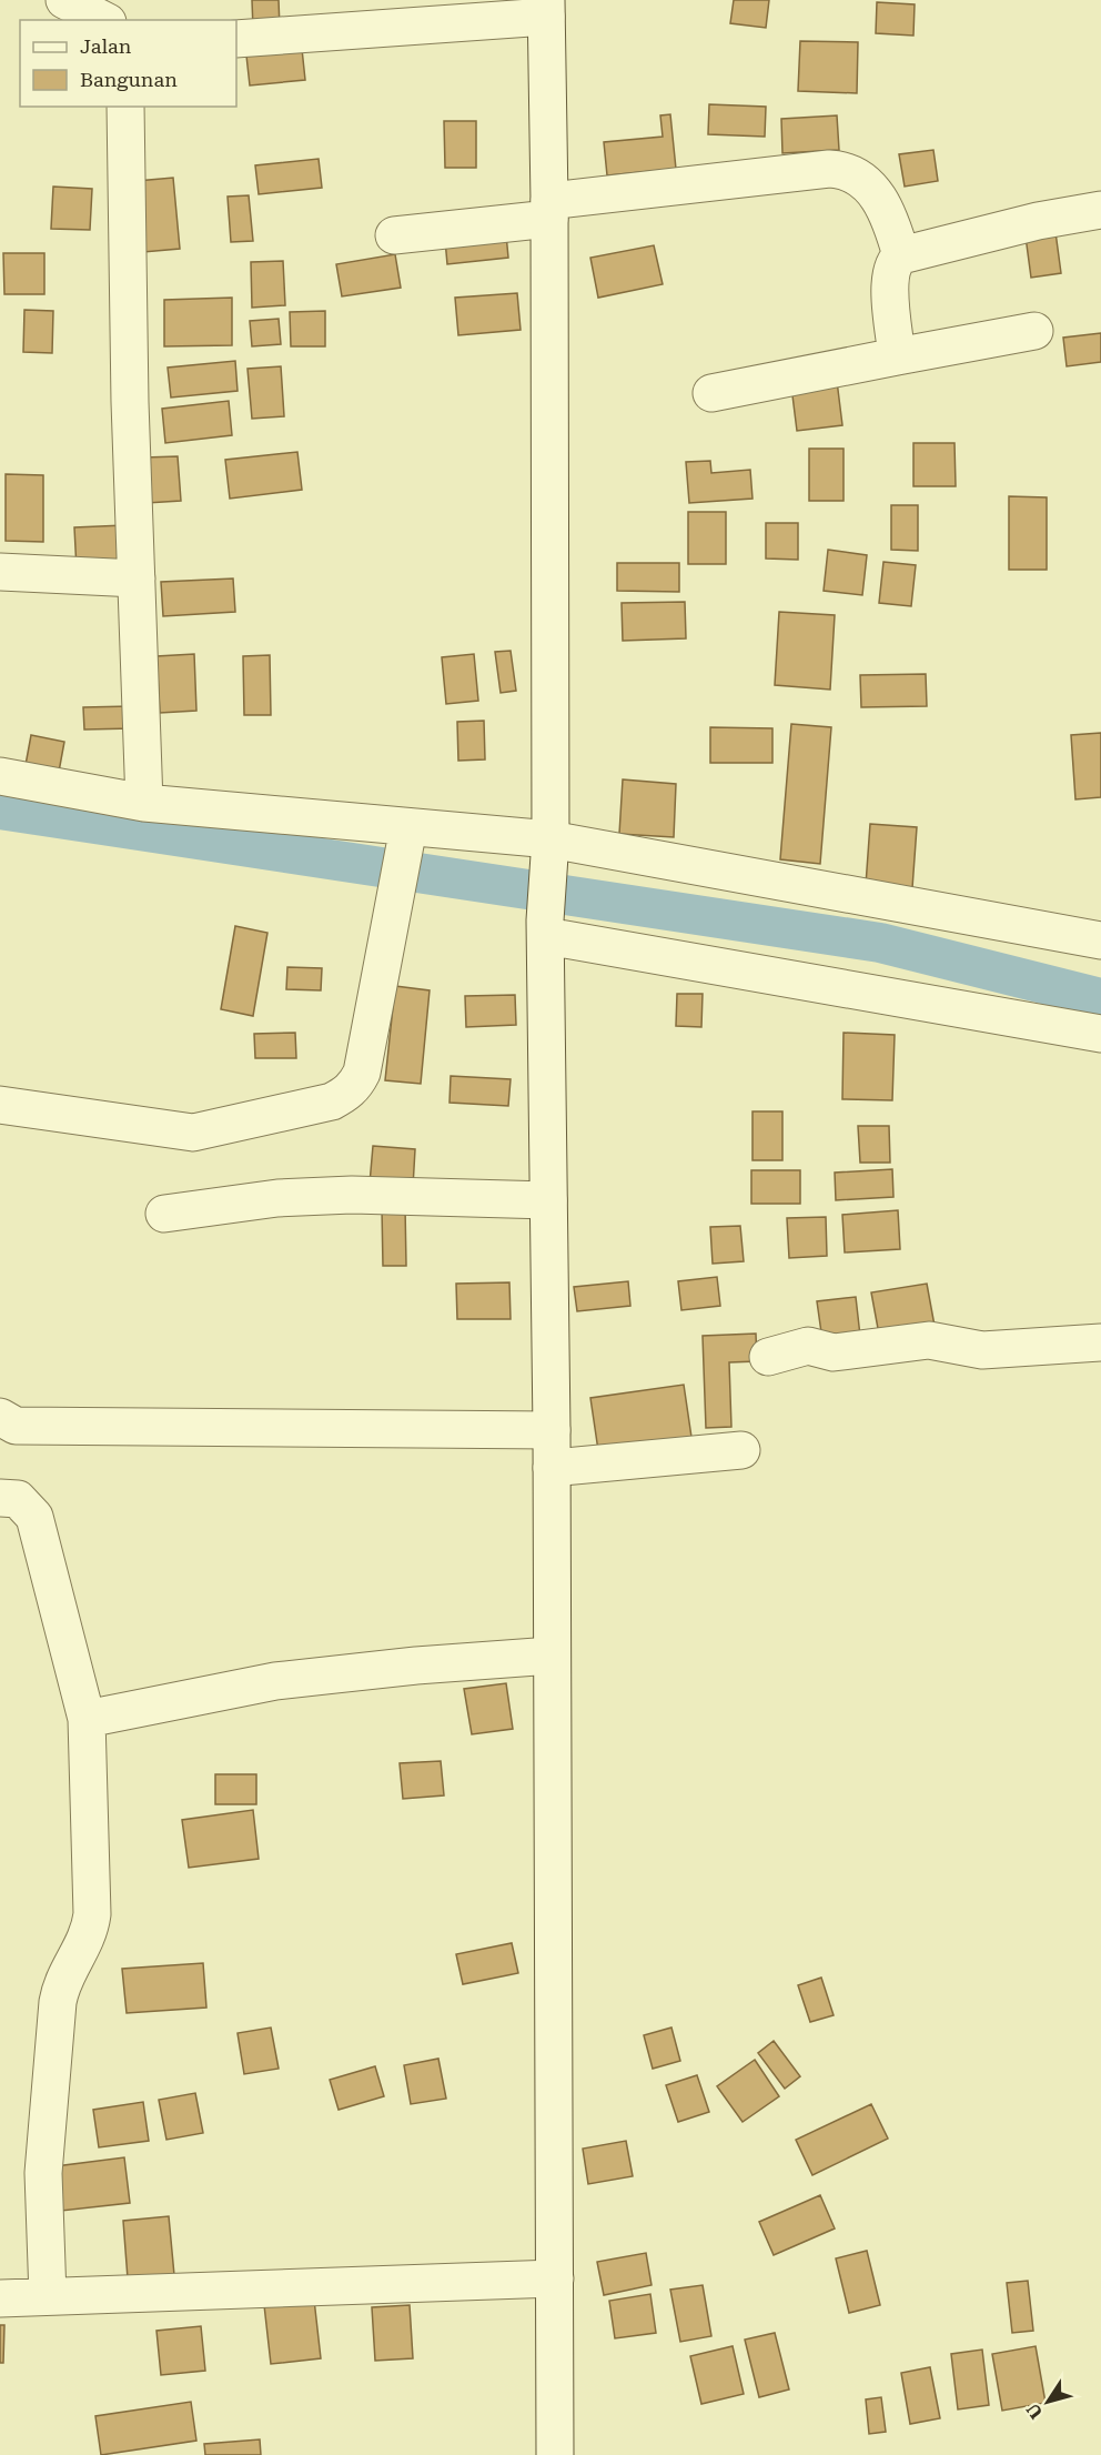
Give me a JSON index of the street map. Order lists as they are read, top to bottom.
{
  "legend": ["Jalan", "Bangunan"],
  "north": "bottom left"
}
